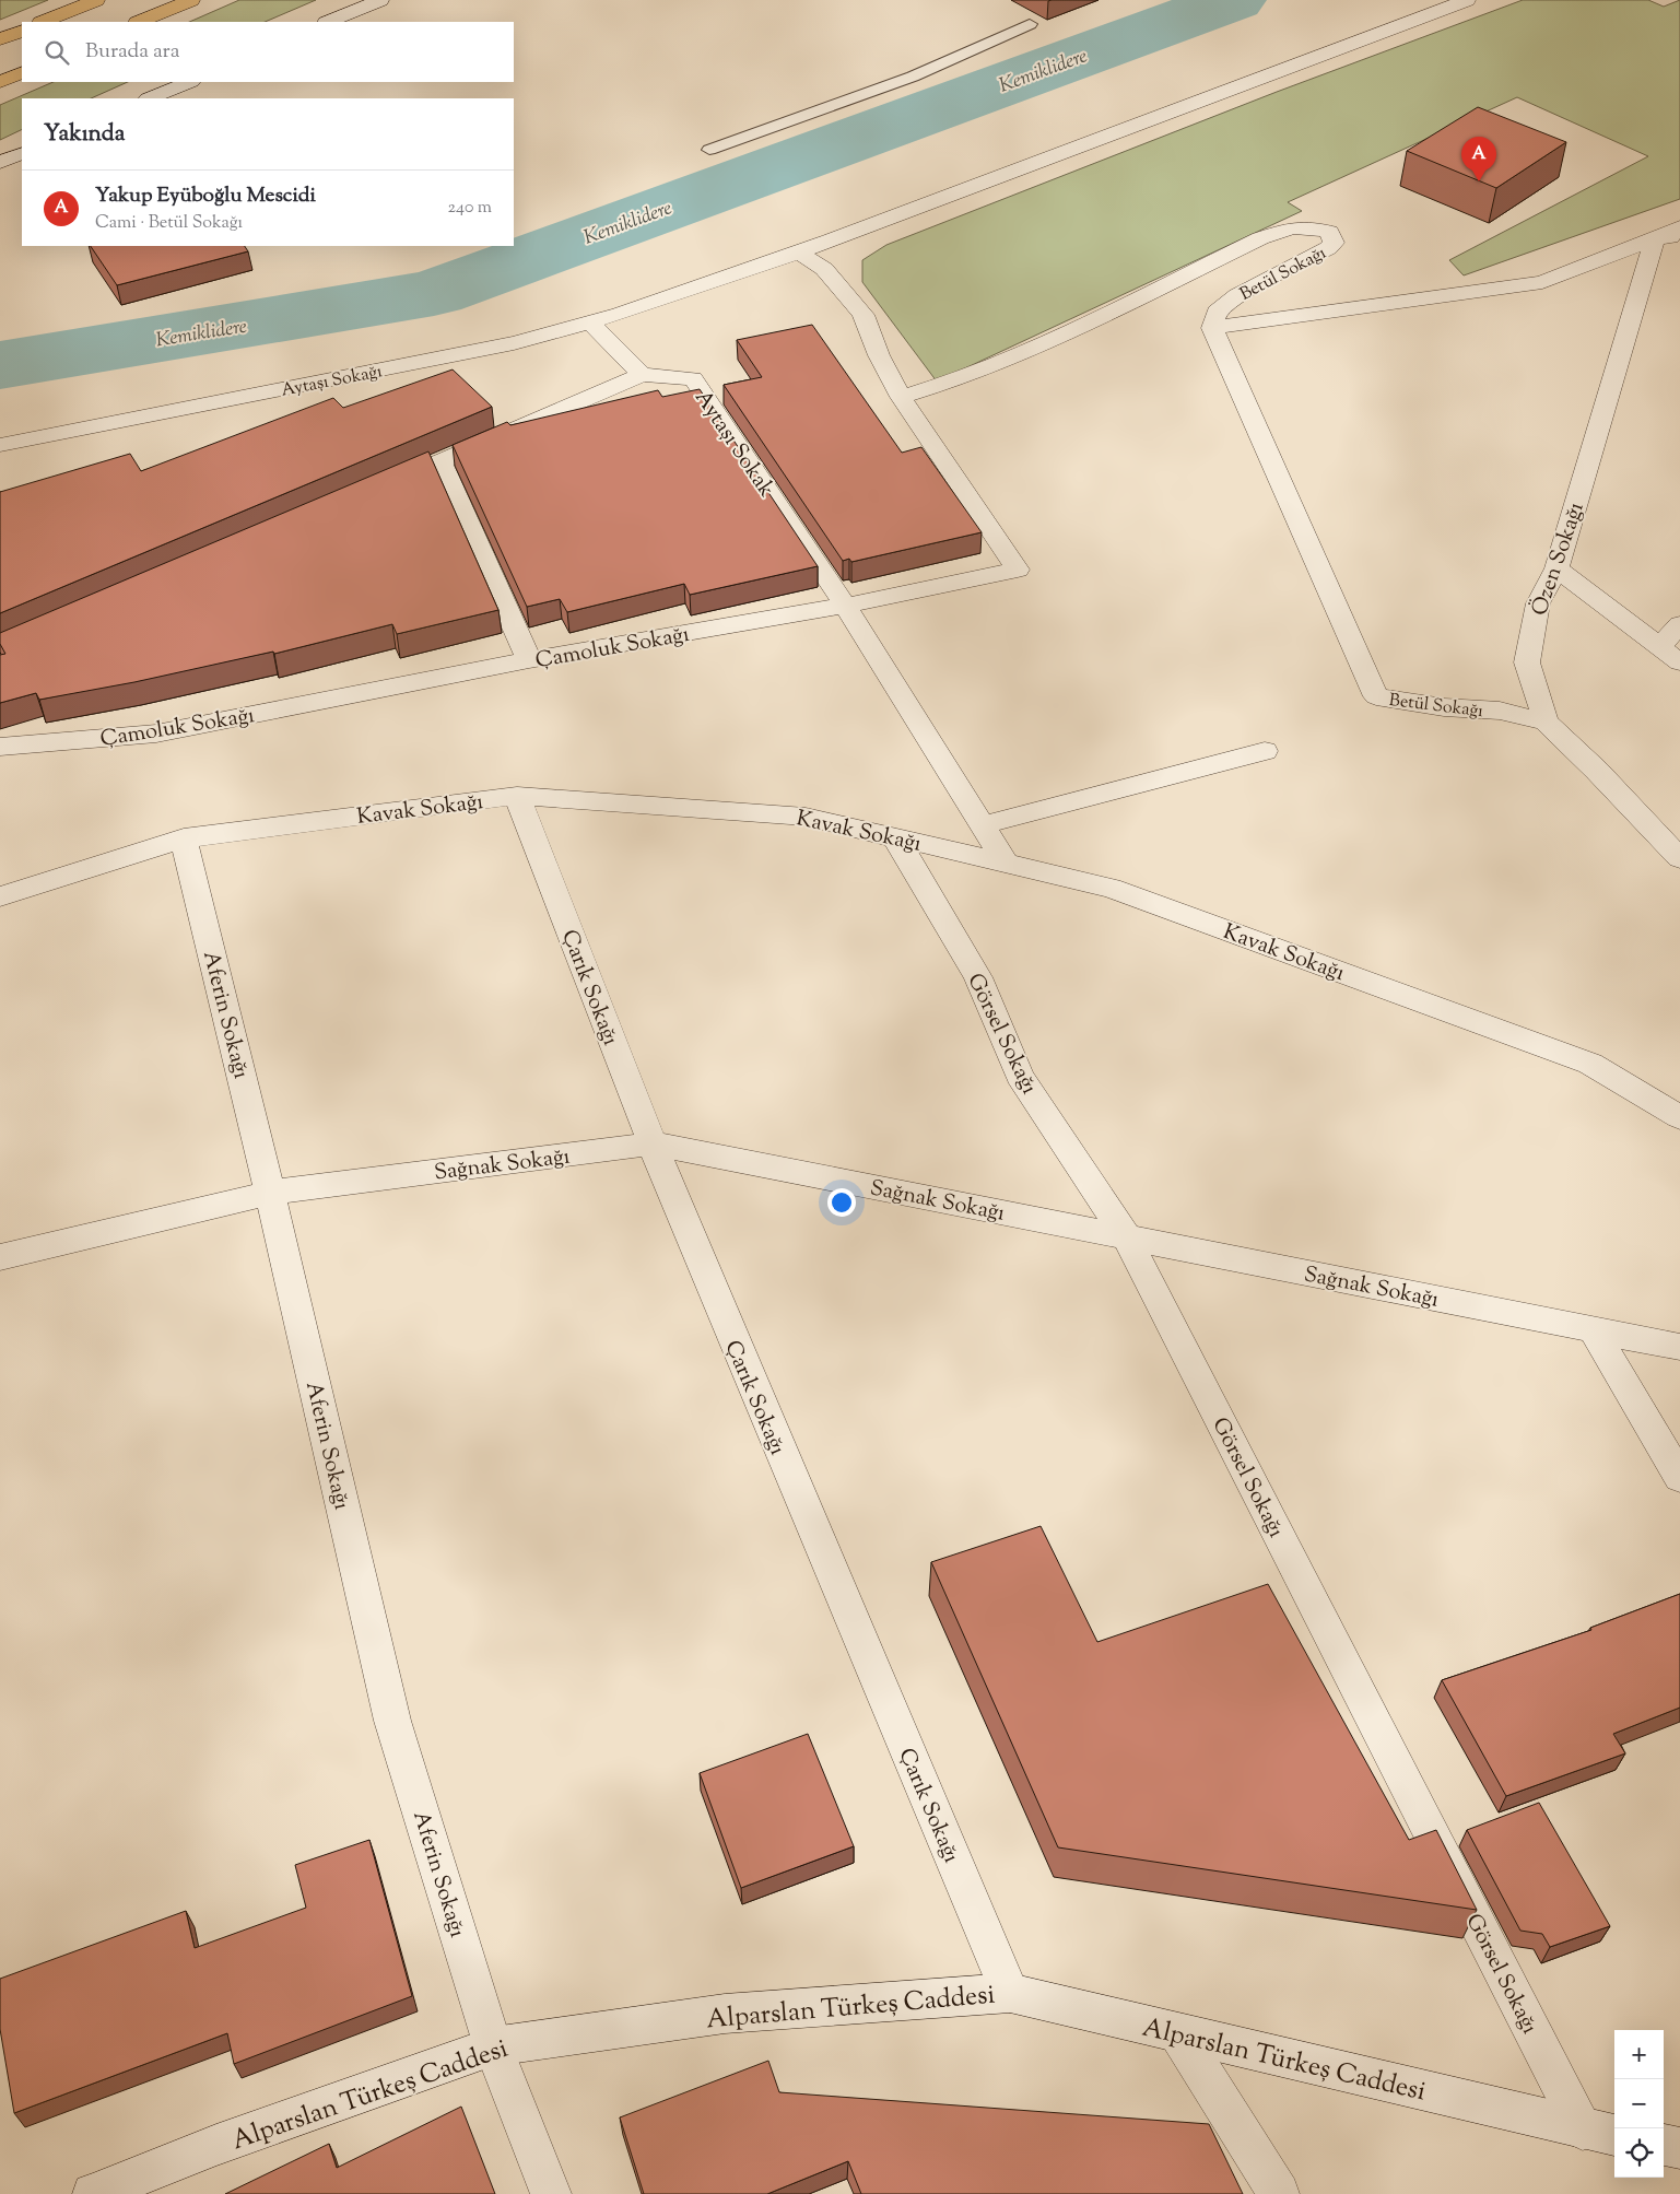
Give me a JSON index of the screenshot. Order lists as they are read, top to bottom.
{
  "streets": {
    "street": [
      "Betül Sokağı",
      "Aytaşı Sokağı",
      "Aytaşı Sokak",
      "Özen Sokağı",
      "Çamoluk Sokağı",
      "Kavak Sokağı",
      "Çarık Sokağı",
      "Aferin Sokağı",
      "Görsel Sokağı",
      "Sağnak Sokağı",
      "Alparslan Türkeş Caddesi"
    ]
  },
  "crossings": [
    ["Betül Sokağı", "Özen Sokağı"],
    ["Betül Sokağı", "Çamoluk Sokağı"],
    ["Aytaşı Sokak", "Çamoluk Sokağı"],
    ["Aytaşı Sokak", "Kavak Sokağı"],
    ["Kavak Sokağı", "Çarık Sokağı"],
    ["Kavak Sokağı", "Aferin Sokağı"],
    ["Kavak Sokağı", "Görsel Sokağı"],
    ["Çarık Sokağı", "Sağnak Sokağı"],
    ["Çarık Sokağı", "Alparslan Türkeş Caddesi"],
    ["Aferin Sokağı", "Sağnak Sokağı"],
    ["Aferin Sokağı", "Alparslan Türkeş Caddesi"],
    ["Görsel Sokağı", "Sağnak Sokağı"],
    ["Görsel Sokağı", "Alparslan Türkeş Caddesi"]
  ],
  "water": ["Kemiklidere"],
  "page": {
    "search": "Burada ara",
    "heading": "Yakında",
    "pins": "A",
    "list": [
      {
        "mark": "A",
        "name": "Yakup Eyüboğlu Mescidi",
        "note": "Cami · Betül Sokağı",
        "value": "240 m"
      }
    ],
    "map_buttons": ["+", "−"]
  }
}
